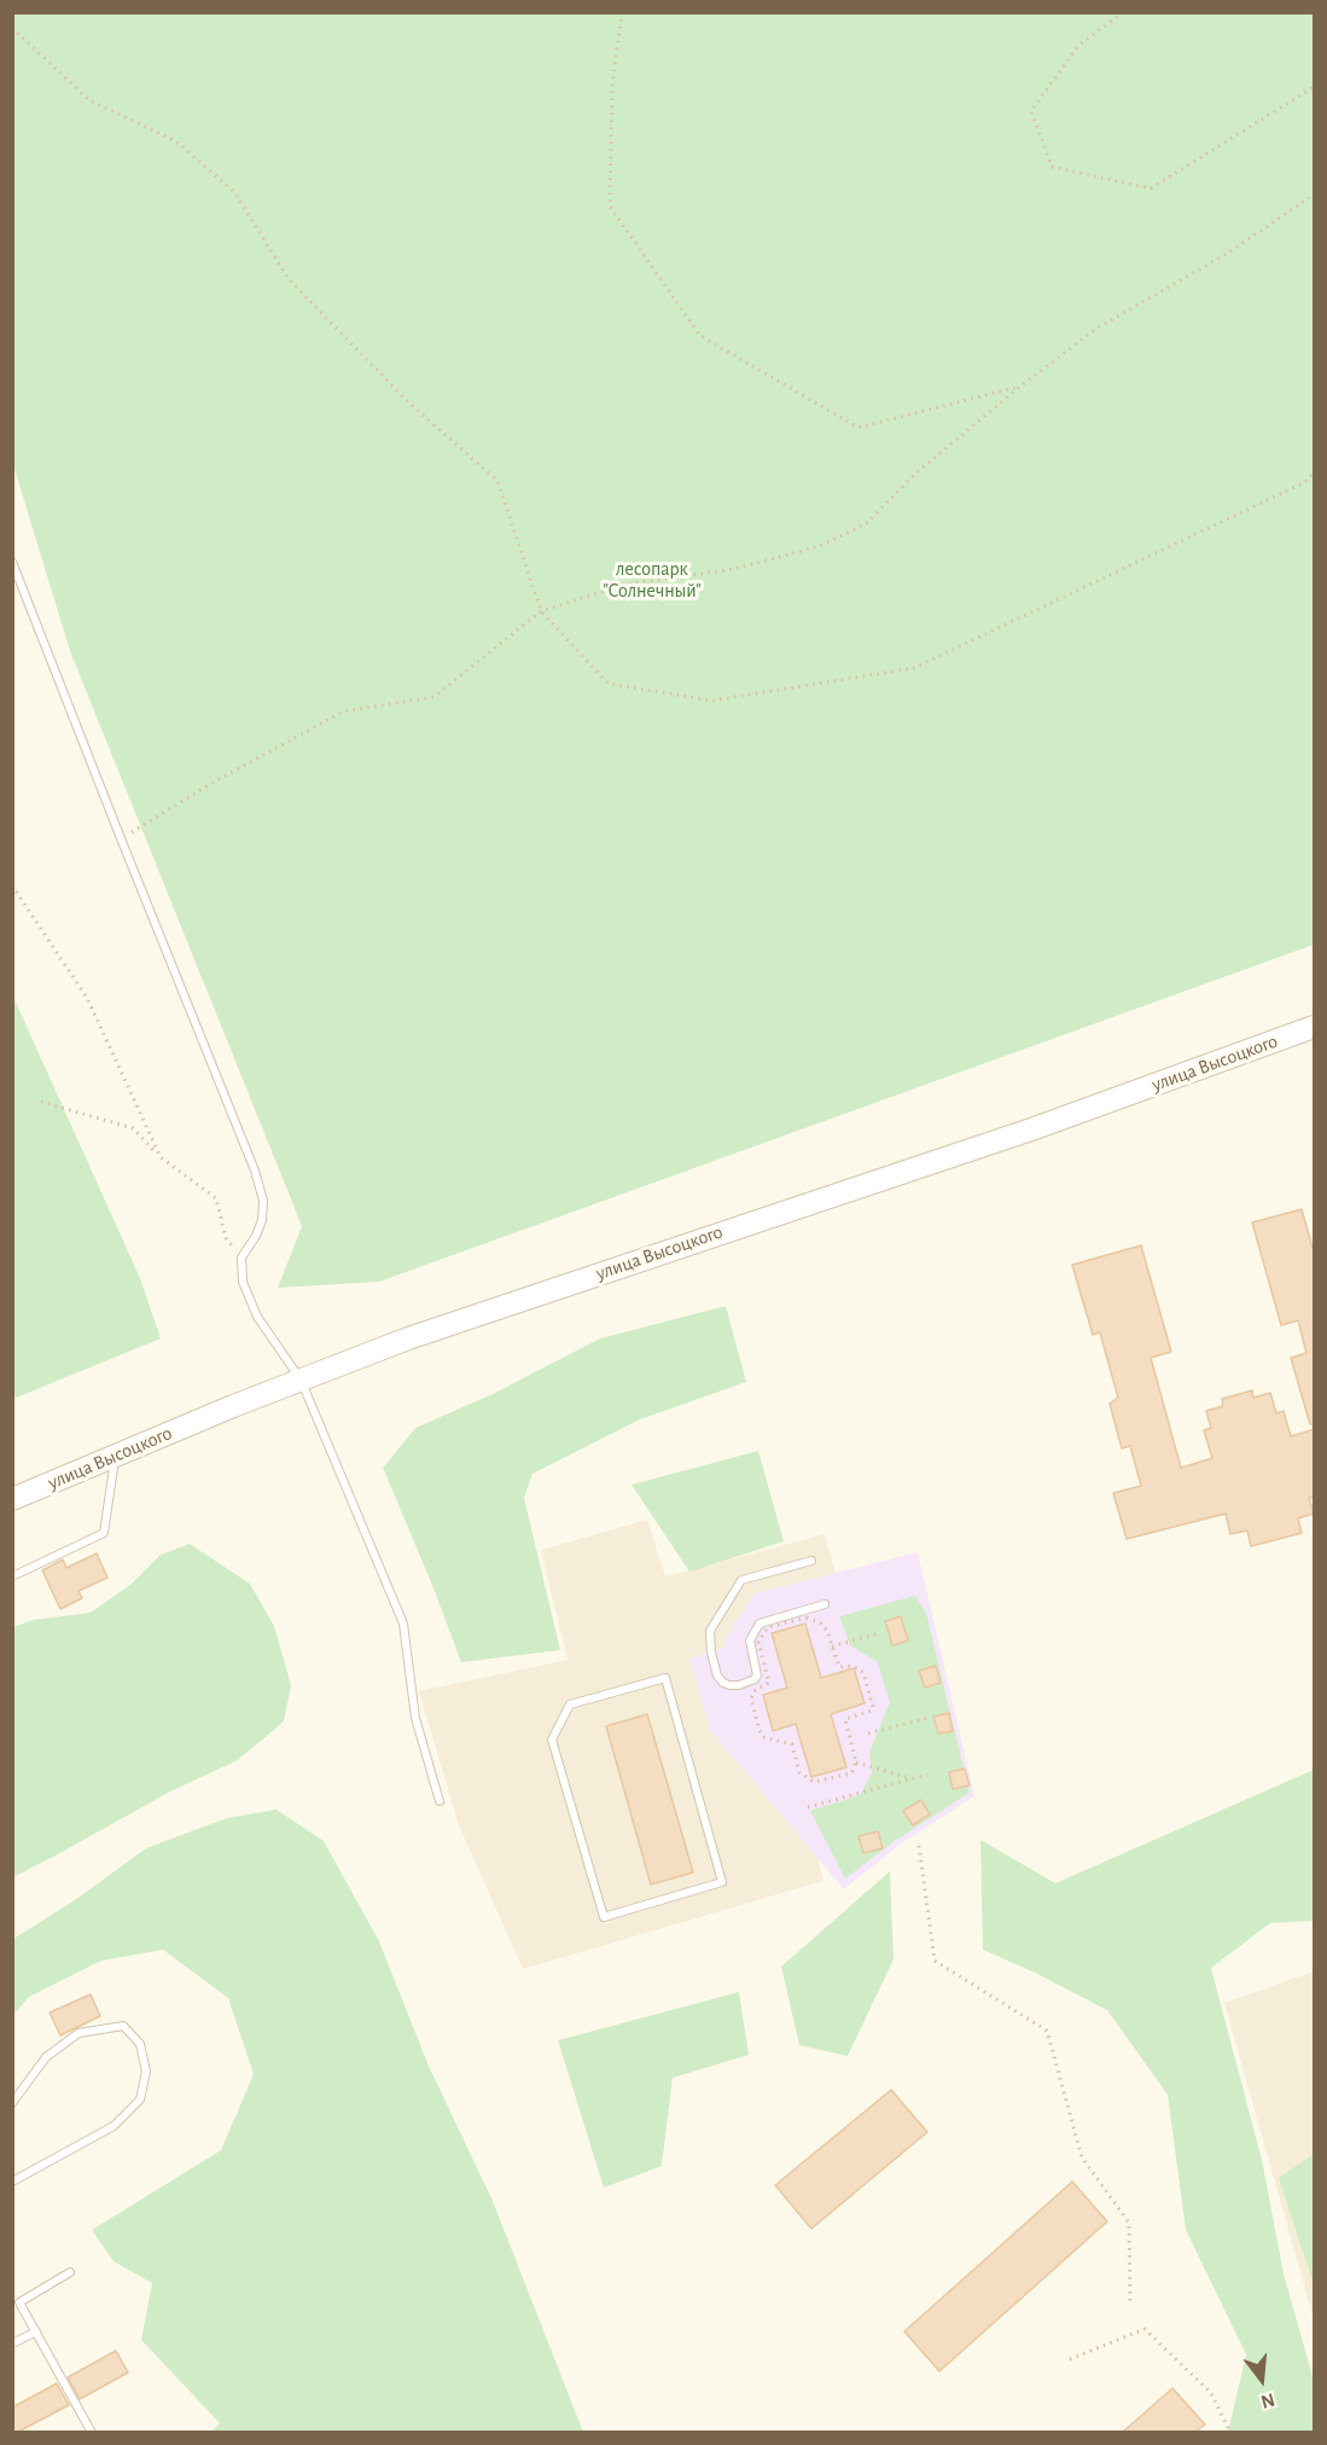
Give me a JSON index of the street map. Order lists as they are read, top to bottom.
{
  "streets": {
    "main road": ["улица Высоцкого"]
  },
  "parks": ["лесопарк \"Солнечный\""],
  "north": "bottom"
}
